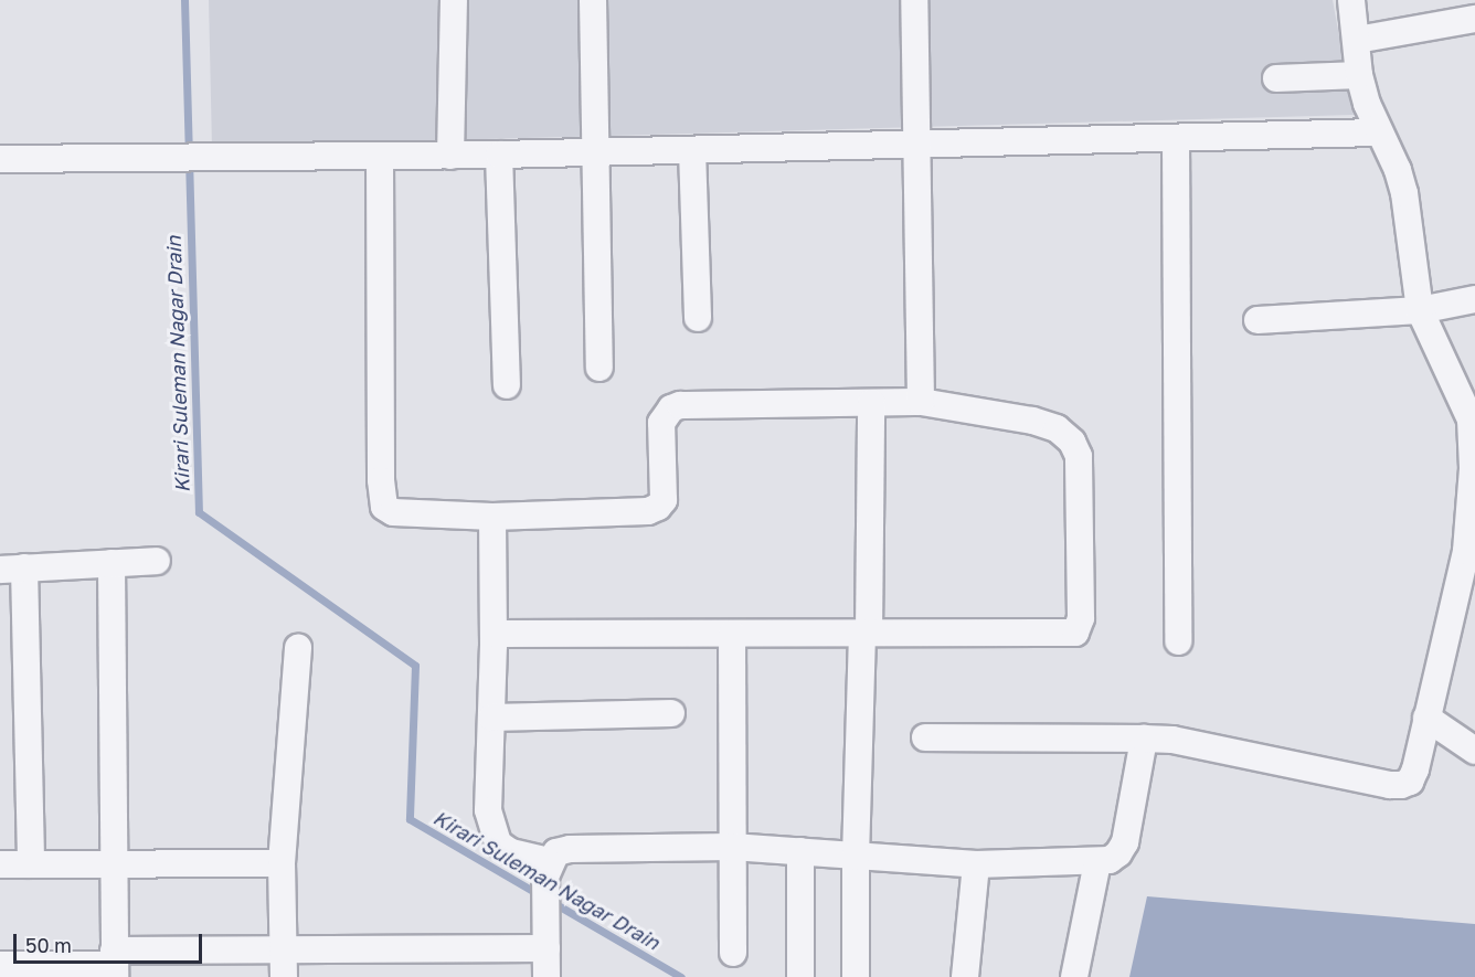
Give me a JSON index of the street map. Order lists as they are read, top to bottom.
{
  "water": ["Kirari Suleman Nagar Drain"],
  "scale_bar": "50 m"
}
